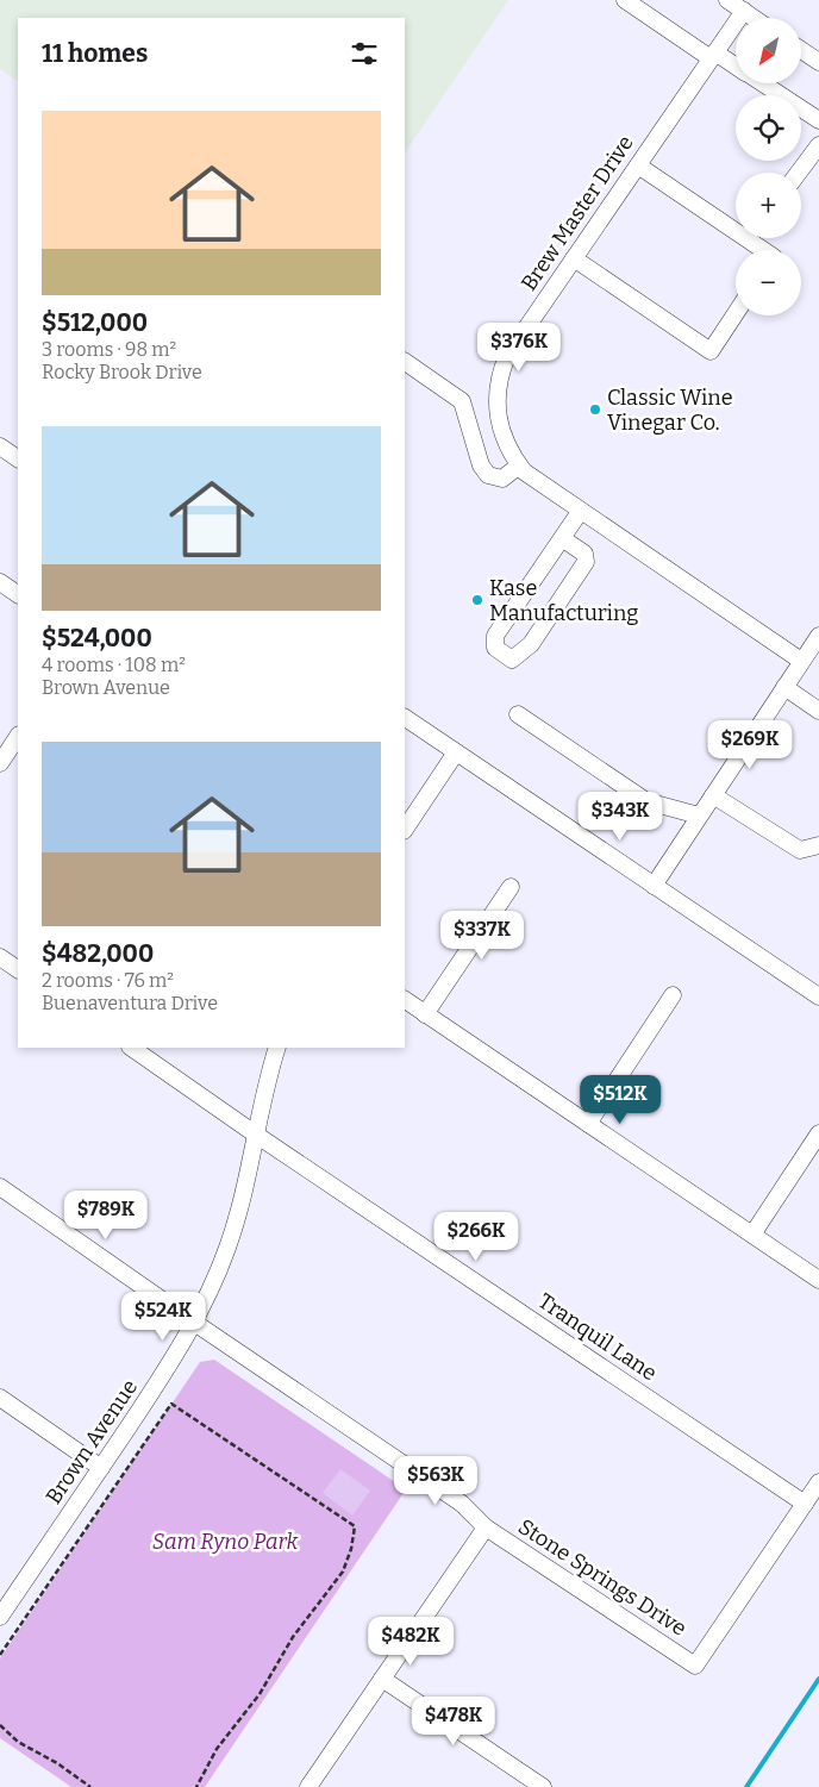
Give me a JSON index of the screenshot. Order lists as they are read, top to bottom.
{
  "streets": {
    "street": [
      "Brew Master Drive",
      "Tranquil Lane",
      "Brown Avenue",
      "Stone Springs Drive"
    ]
  },
  "crossings": [
    ["Tranquil Lane", "Brown Avenue"],
    ["Tranquil Lane", "Stone Springs Drive"],
    ["Brown Avenue", "Stone Springs Drive"]
  ],
  "parks": ["Sam Ryno Park"],
  "places": ["Classic Wine Vinegar Co.", "Kase Manufacturing"],
  "north": "bottom left",
  "page": {
    "map_buttons": ["+", "−"],
    "heading": "11 homes",
    "list": [
      {
        "name": "$512,000",
        "note": "3 rooms · 98 m² · Rocky Brook Drive"
      },
      {
        "name": "$524,000",
        "note": "4 rooms · 108 m² · Brown Avenue"
      },
      {
        "name": "$482,000",
        "note": "2 rooms · 76 m² · Buenaventura Drive"
      }
    ],
    "price": [
      "$376K",
      "$269K",
      "$343K",
      "$337K",
      "$512K",
      "$789K",
      "$266K",
      "$524K",
      "$563K",
      "$482K",
      "$478K"
    ]
  }
}
